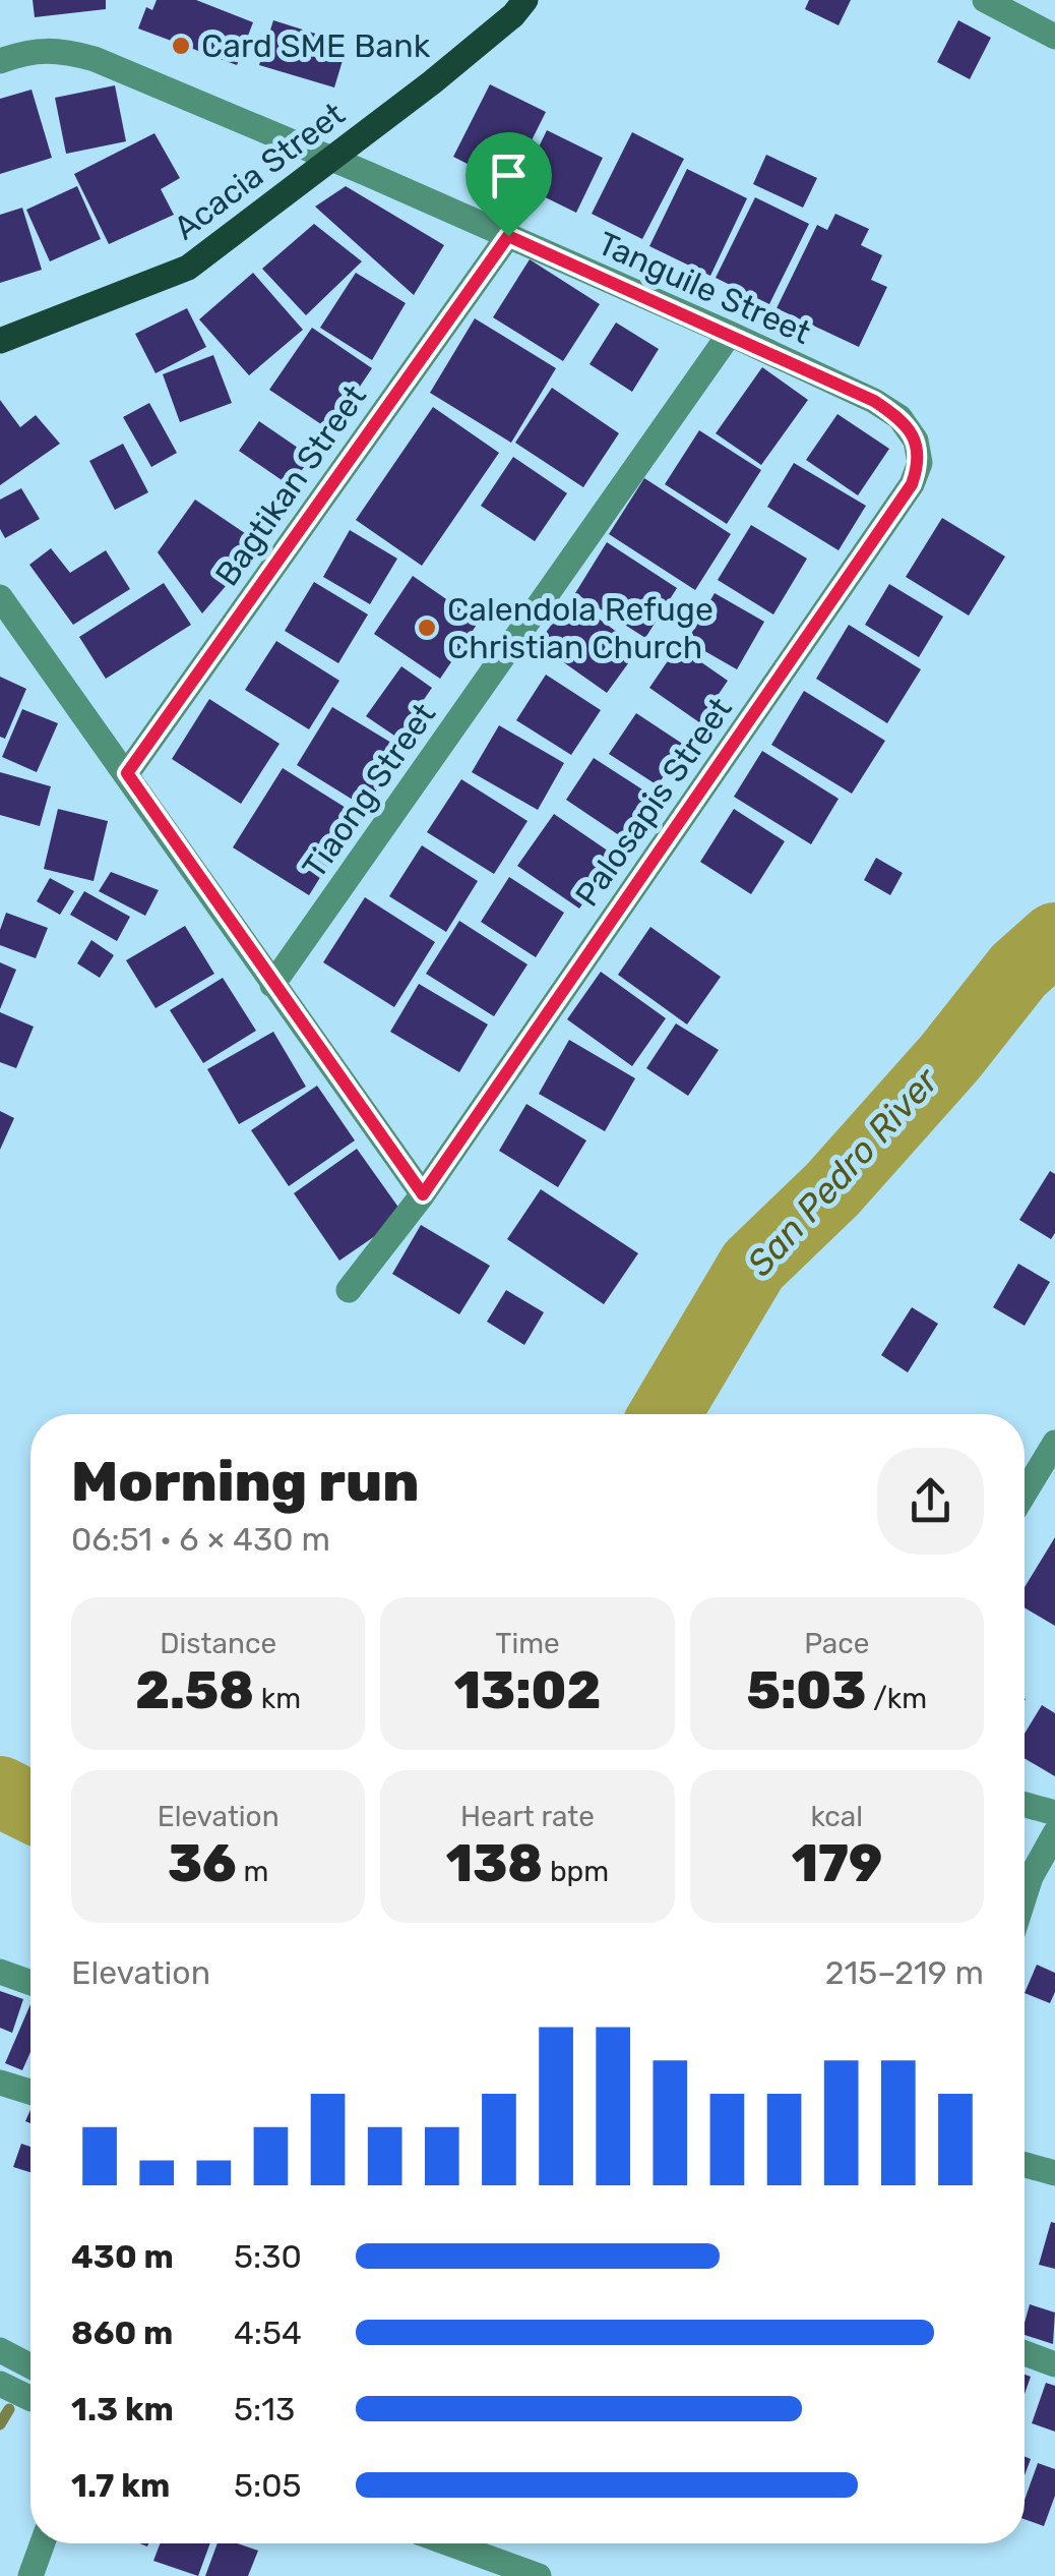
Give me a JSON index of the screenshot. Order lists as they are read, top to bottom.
{
  "streets": {
    "main road": ["Acacia Street"],
    "street": [
      "Tanguile Street",
      "Bagtikan Street",
      "Tiaong Street",
      "Palosapis Street"
    ]
  },
  "crossings": [
    ["Acacia Street", "Tanguile Street"],
    ["Tanguile Street", "Bagtikan Street"],
    ["Tanguile Street", "Tiaong Street"],
    ["Tanguile Street", "Palosapis Street"]
  ],
  "water": ["San Pedro River"],
  "places": ["Card SME Bank", "Calendola Refuge Christian Church"],
  "page": {
    "heading": ["Morning run", "06:51 · 6 × 430 m"],
    "stats": [
      ["Distance", "2.58 km"],
      ["Time", "13:02"],
      ["Pace", "5:03 /km"],
      ["Elevation", "36 m"],
      ["Heart rate", "138 bpm"],
      ["kcal", "179"]
    ],
    "chart": ["Elevation", "215–219 m"],
    "list": [
      {
        "name": "430 m",
        "note": "5:30"
      },
      {
        "name": "860 m",
        "note": "4:54"
      },
      {
        "name": "1.3 km",
        "note": "5:13"
      },
      {
        "name": "1.7 km",
        "note": "5:05"
      }
    ]
  }
}
